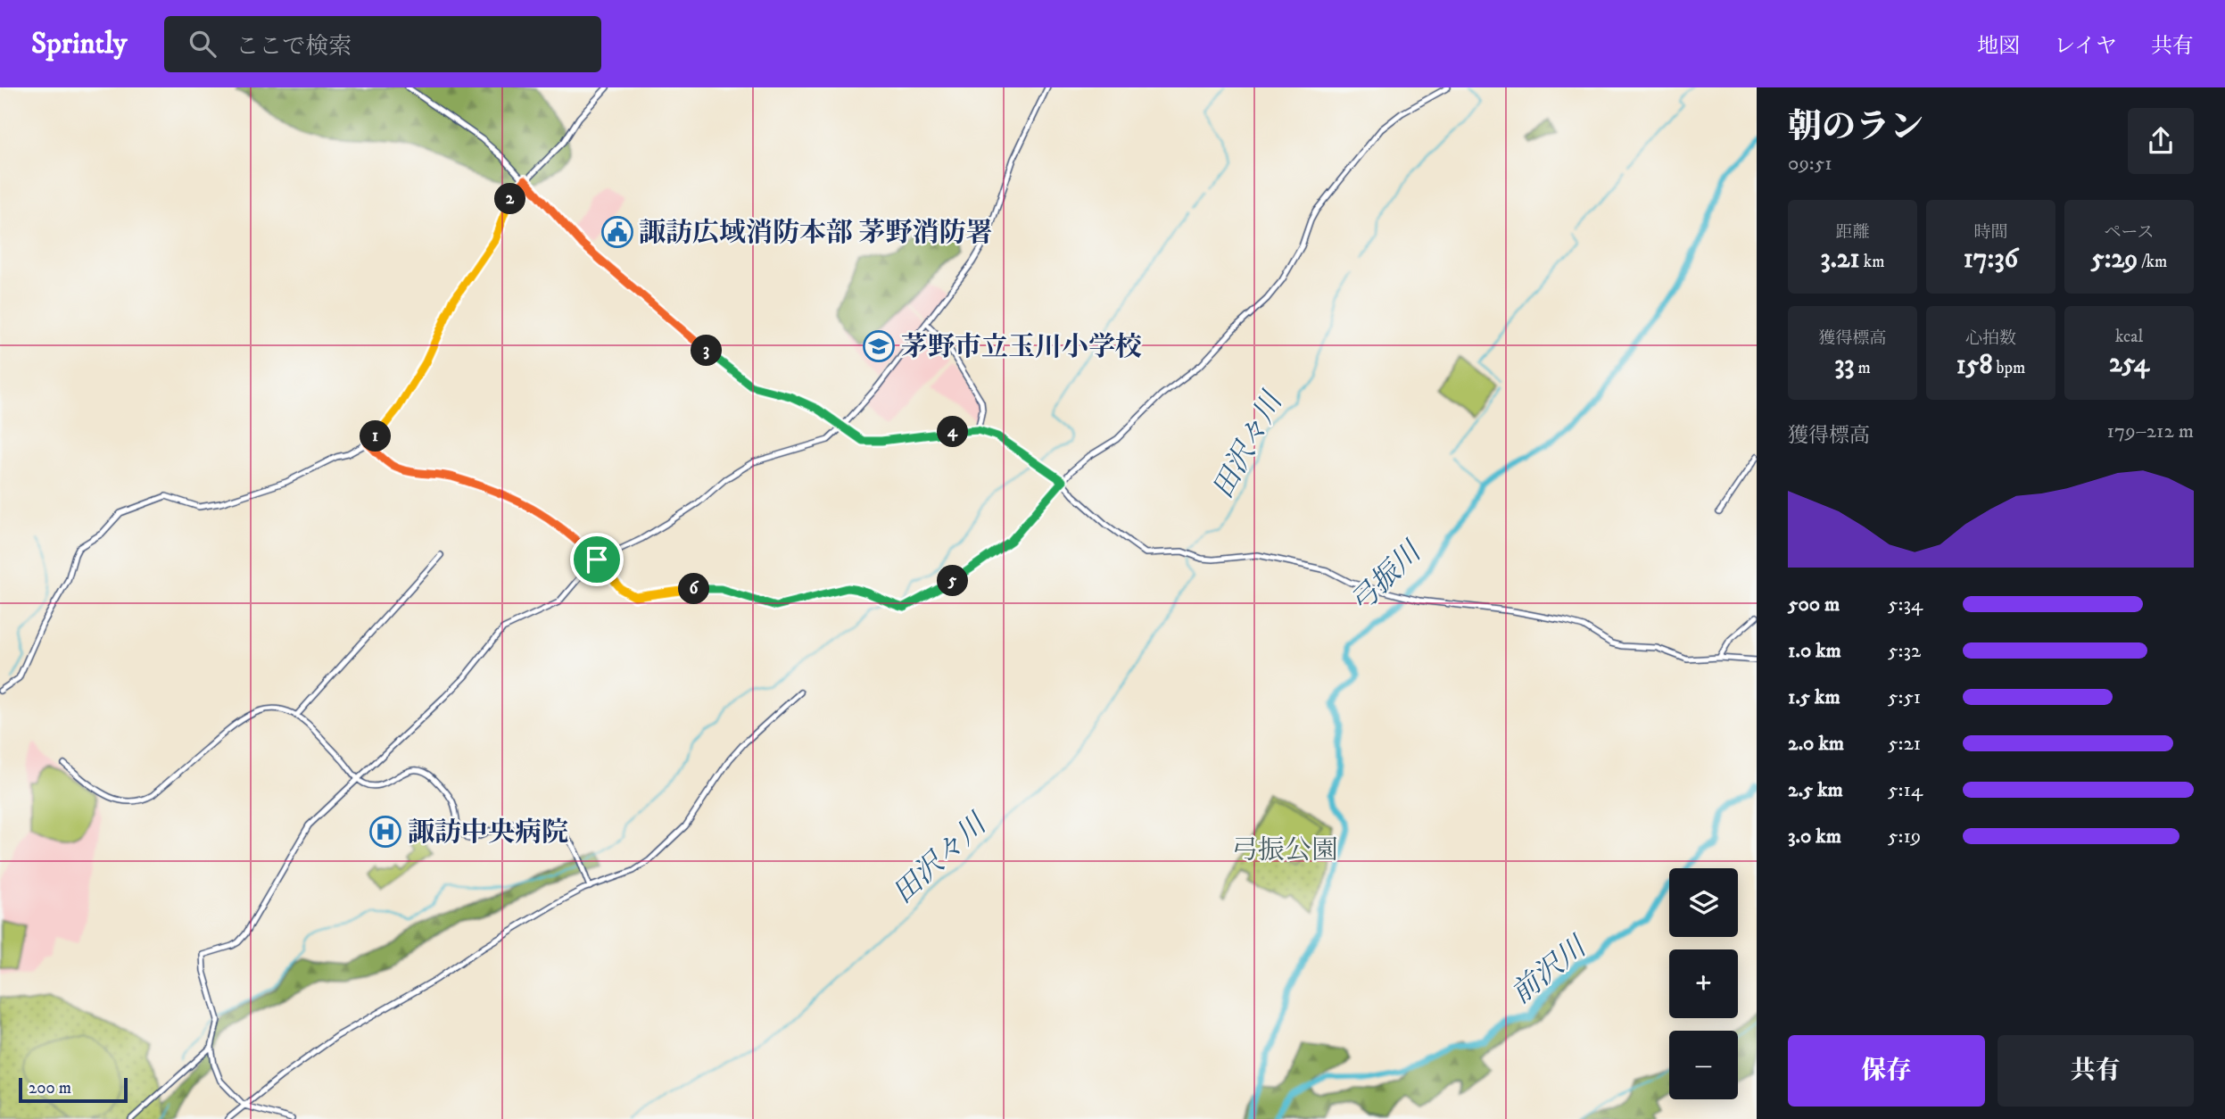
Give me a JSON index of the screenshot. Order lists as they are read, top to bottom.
{
  "water": ["田沢々川", "弓振川", "前沢川"],
  "parks": ["弓振公園"],
  "places": {
    "public building": ["諏訪広域消防本部 茅野消防署"],
    "school or university": ["茅野市立玉川小学校"],
    "hospital": ["諏訪中央病院"]
  },
  "scale_bar": "200 m",
  "page": {
    "header": "Sprintly",
    "search": "ここで検索",
    "nav": ["地図", "レイヤ", "共有"],
    "heading": ["朝のラン", "09:51"],
    "pins": [
      "2",
      "3",
      "4",
      "1",
      "5",
      "6"
    ],
    "stats": [
      ["距離", "3.21 km"],
      ["時間", "17:36"],
      ["ペース", "5:29 /km"],
      ["獲得標高", "33 m"],
      ["心拍数", "158 bpm"],
      ["kcal", "254"]
    ],
    "chart": ["獲得標高", "179–212 m"],
    "list": [
      {
        "name": "500 m",
        "note": "5:34"
      },
      {
        "name": "1.0 km",
        "note": "5:32"
      },
      {
        "name": "1.5 km",
        "note": "5:51"
      },
      {
        "name": "2.0 km",
        "note": "5:21"
      },
      {
        "name": "2.5 km",
        "note": "5:14"
      },
      {
        "name": "3.0 km",
        "note": "5:19"
      }
    ],
    "map_buttons": ["+", "−"],
    "buttons": ["保存", "共有"],
    "scale": "200 m"
  }
}
